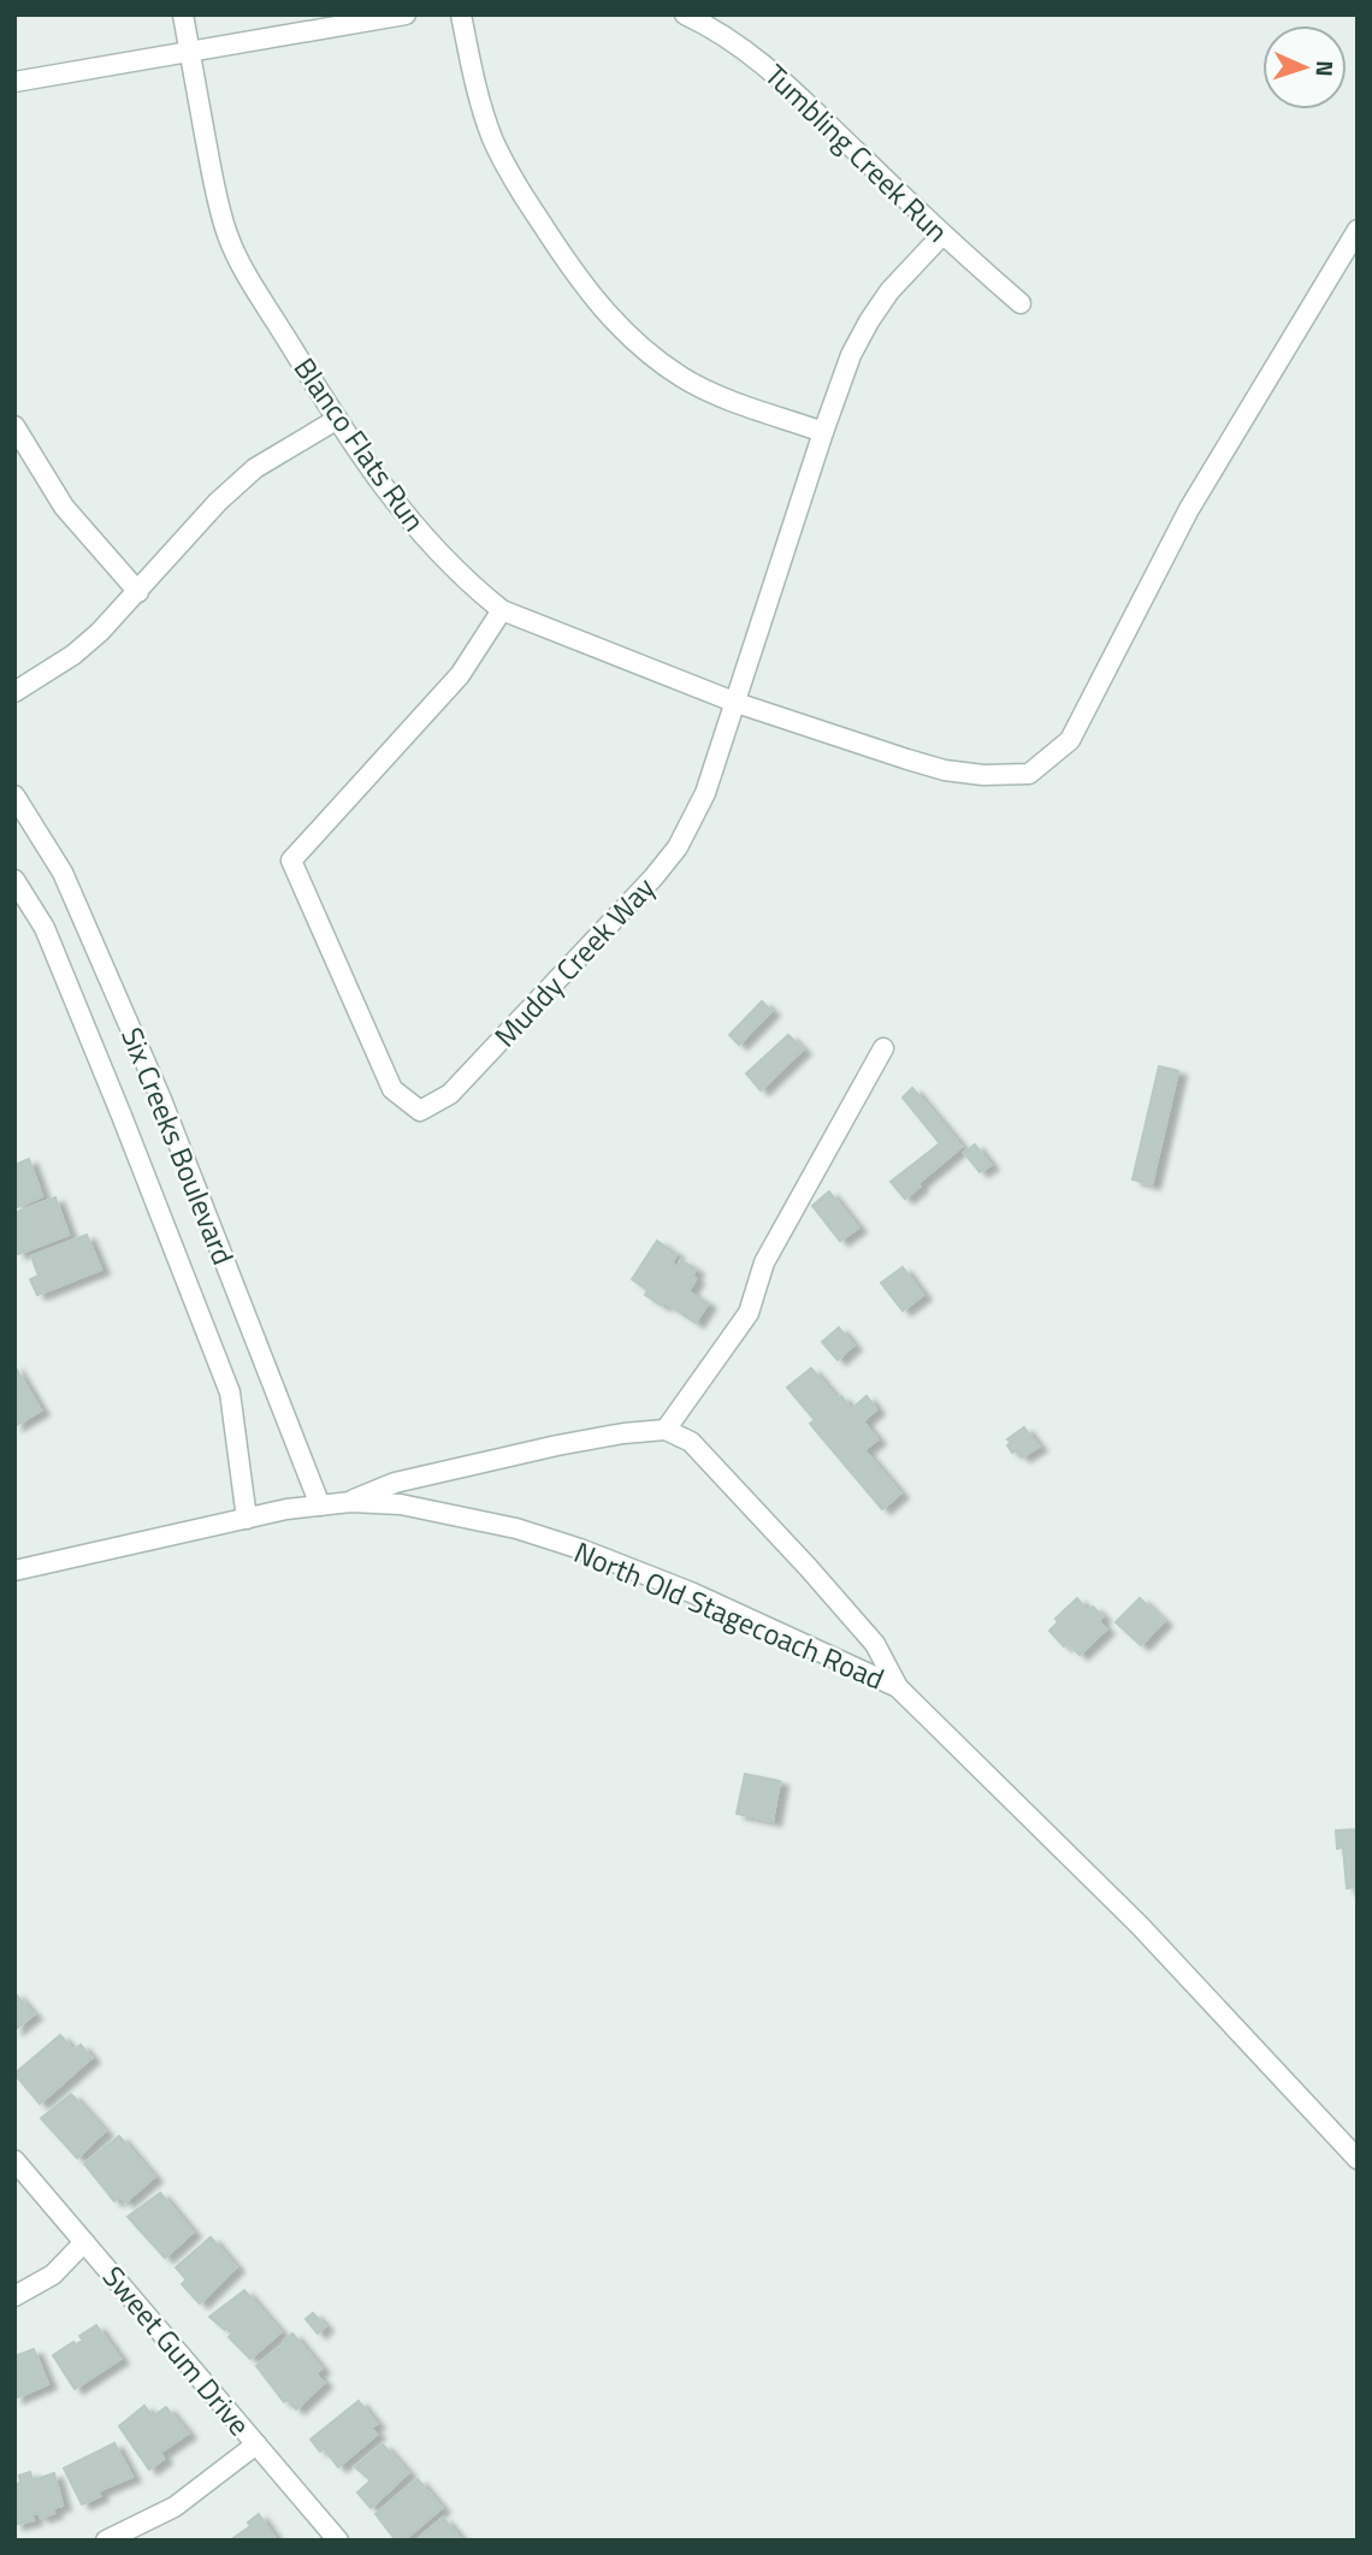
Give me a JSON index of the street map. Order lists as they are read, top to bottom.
{
  "streets": {
    "street": [
      "Tumbling Creek Run",
      "Blanco Flats Run",
      "Muddy Creek Way",
      "Six Creeks Boulevard",
      "North Old Stagecoach Road",
      "Sweet Gum Drive"
    ]
  },
  "crossings": [
    ["Tumbling Creek Run", "Muddy Creek Way"],
    ["Blanco Flats Run", "Muddy Creek Way"],
    ["Six Creeks Boulevard", "North Old Stagecoach Road"]
  ],
  "north": "right"
}
